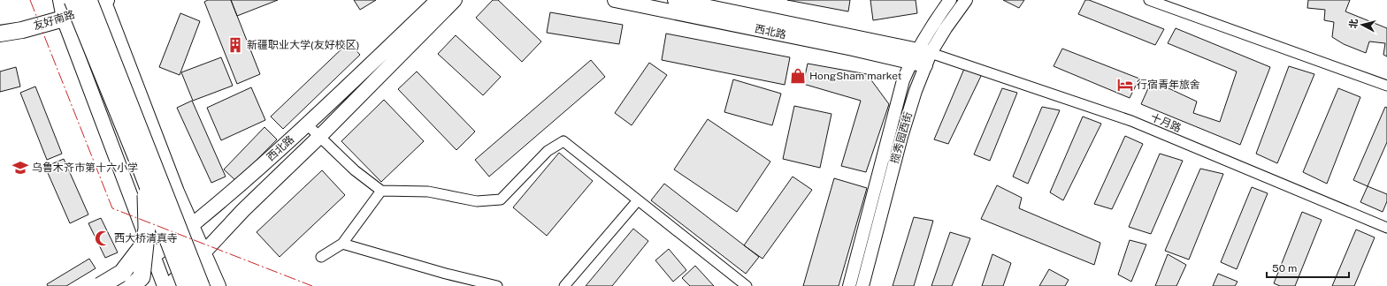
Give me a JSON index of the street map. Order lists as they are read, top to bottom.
{
  "streets": {
    "main road": ["友好南路", "西北路"],
    "street": ["十月路", "揽秀园西街"]
  },
  "crossings": [
    ["西北路", "十月路"],
    ["西北路", "揽秀园西街"],
    ["十月路", "揽秀园西街"]
  ],
  "places": {
    "building": ["新疆职业大学(友好校区)"],
    "shop": ["HongSham market"],
    "hotel": ["行宿青年旅舍"],
    "school or university": ["乌鲁木齐市第十六小学"],
    "mosque": ["西大桥清真寺"]
  },
  "scale_bar": "50 m",
  "north": "left"
}
